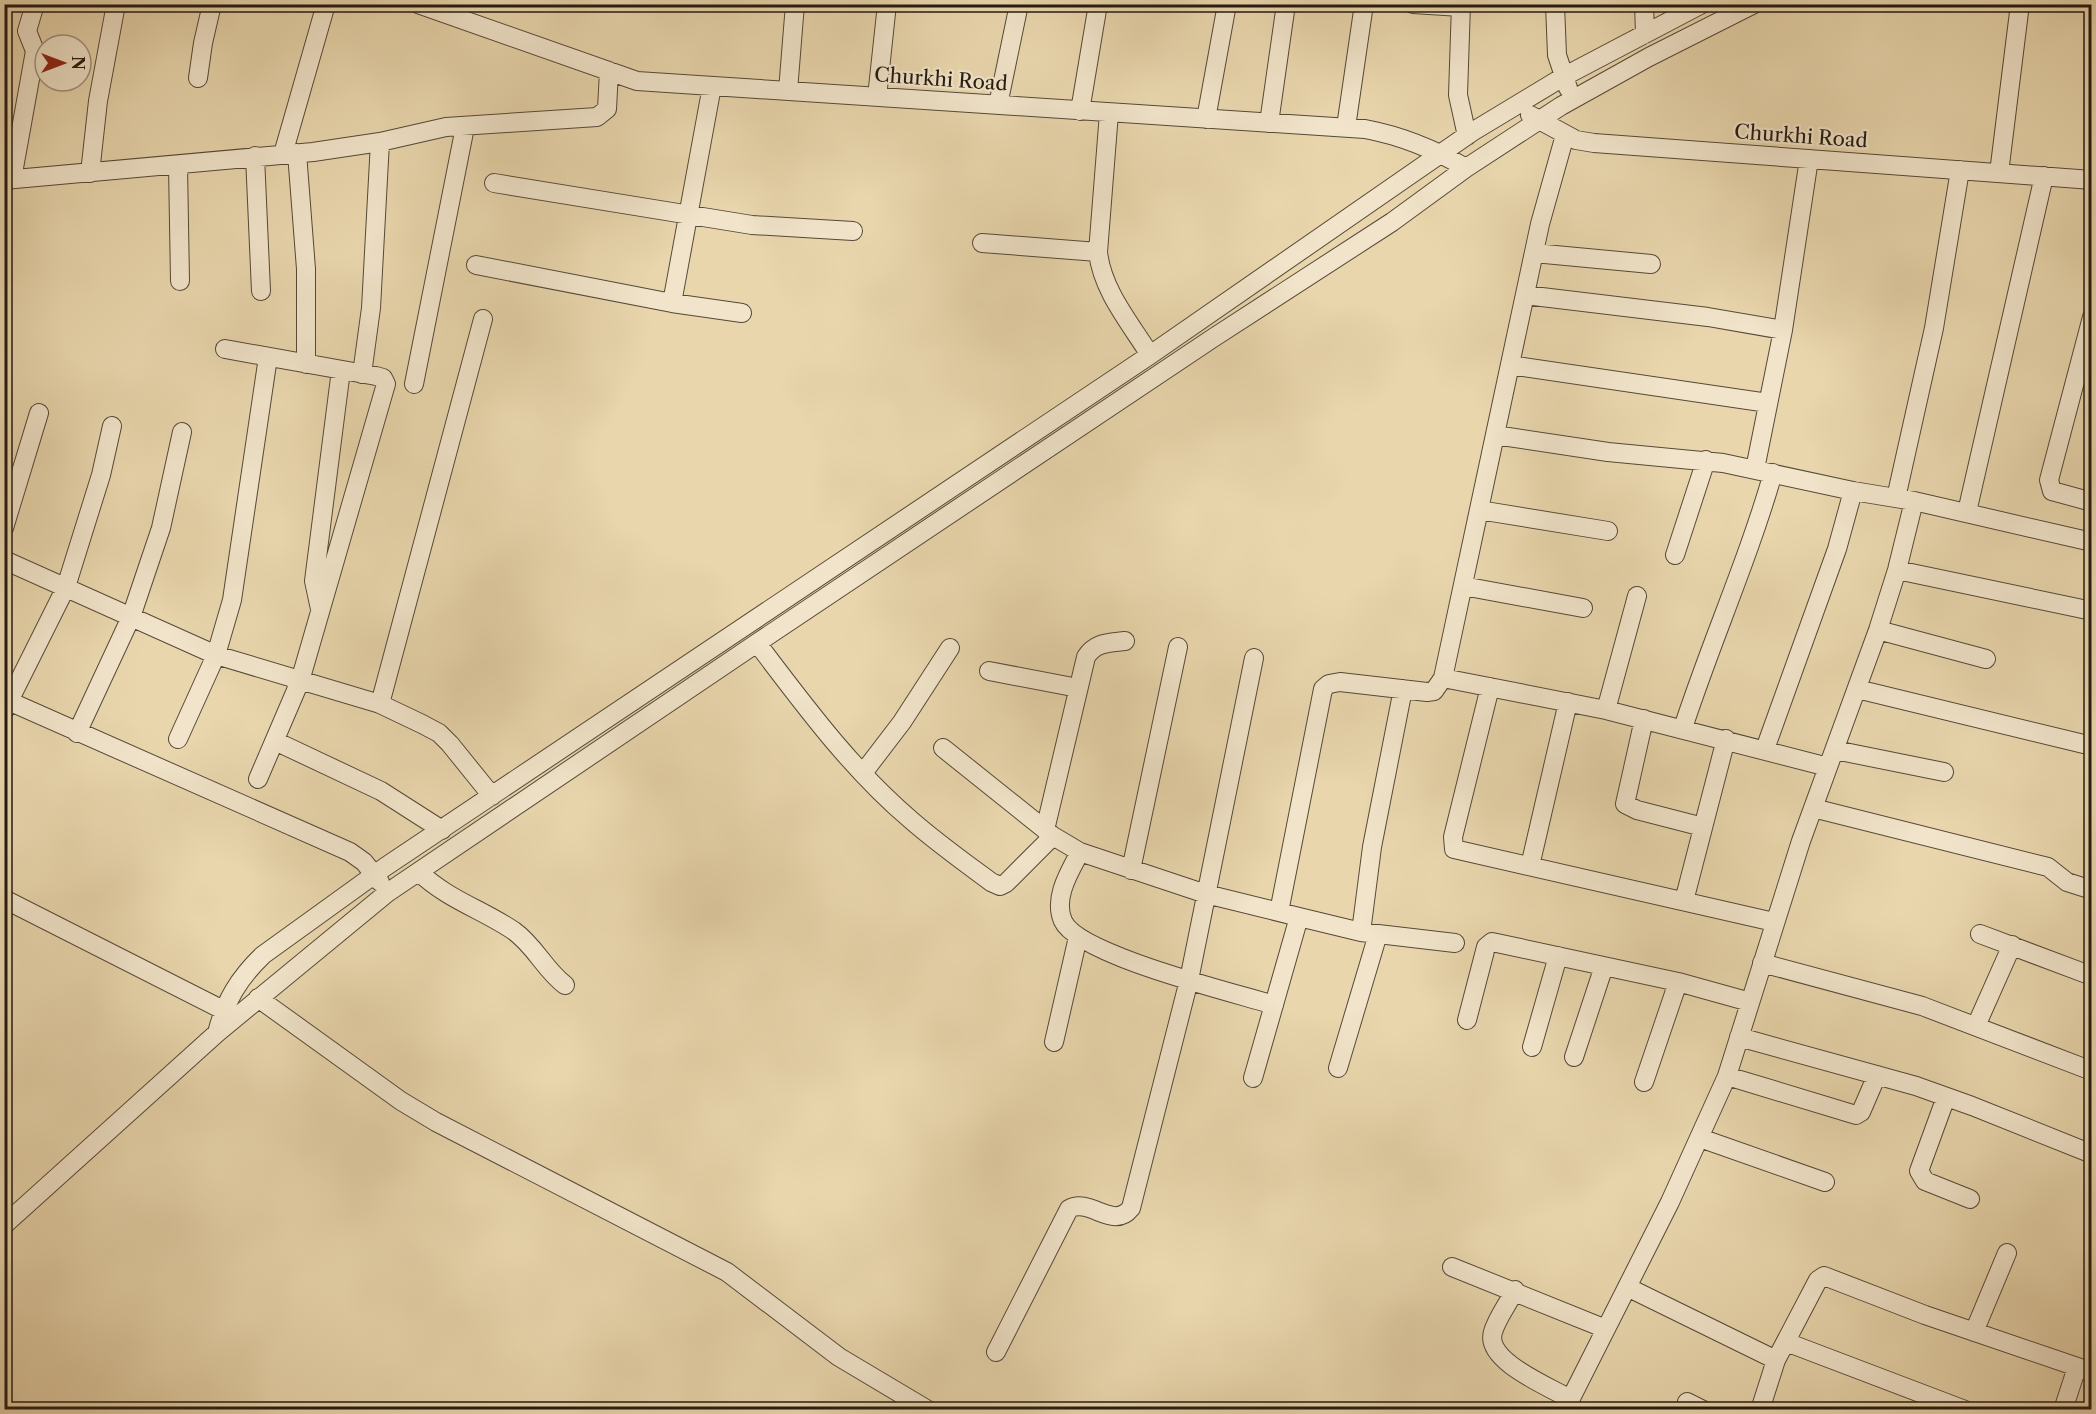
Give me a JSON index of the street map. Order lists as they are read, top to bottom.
{
  "streets": {
    "street": ["Churkhi Road"]
  },
  "north": "right"
}
